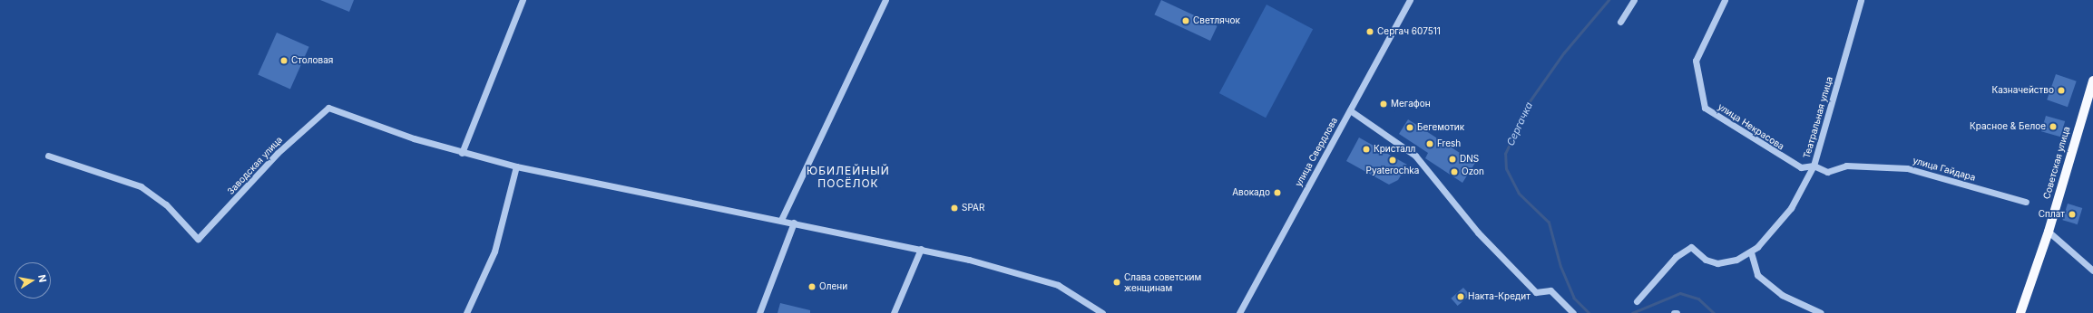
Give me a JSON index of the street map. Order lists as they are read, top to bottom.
{
  "streets": {
    "main road": ["Советская улица"],
    "street": [
      "Театральная улица",
      "улица Некрасова",
      "улица Свердлова",
      "Заводская улица",
      "улица Гайдара"
    ]
  },
  "crossings": [
    ["Театральная улица", "улица Некрасова"],
    ["Театральная улица", "улица Гайдара"],
    ["улица Некрасова", "улица Гайдара"]
  ],
  "districts": ["ЮБИЛЕЙНЫЙ ПОСЁЛОК"],
  "water": ["Сергачка"],
  "places": [
    "Светлячок",
    "Сергач 607511",
    "Столовая",
    "Казначейство",
    "Мегафон",
    "Красное & Белое",
    "Бегемотик",
    "Fresh",
    "Кристалл",
    "DNS",
    "Pyaterochka",
    "Ozon",
    "Авокадо",
    "SPAR",
    "Сплат",
    "Слава советским женщинам",
    "Олени",
    "Накта-Кредит"
  ],
  "north": "right"
}
